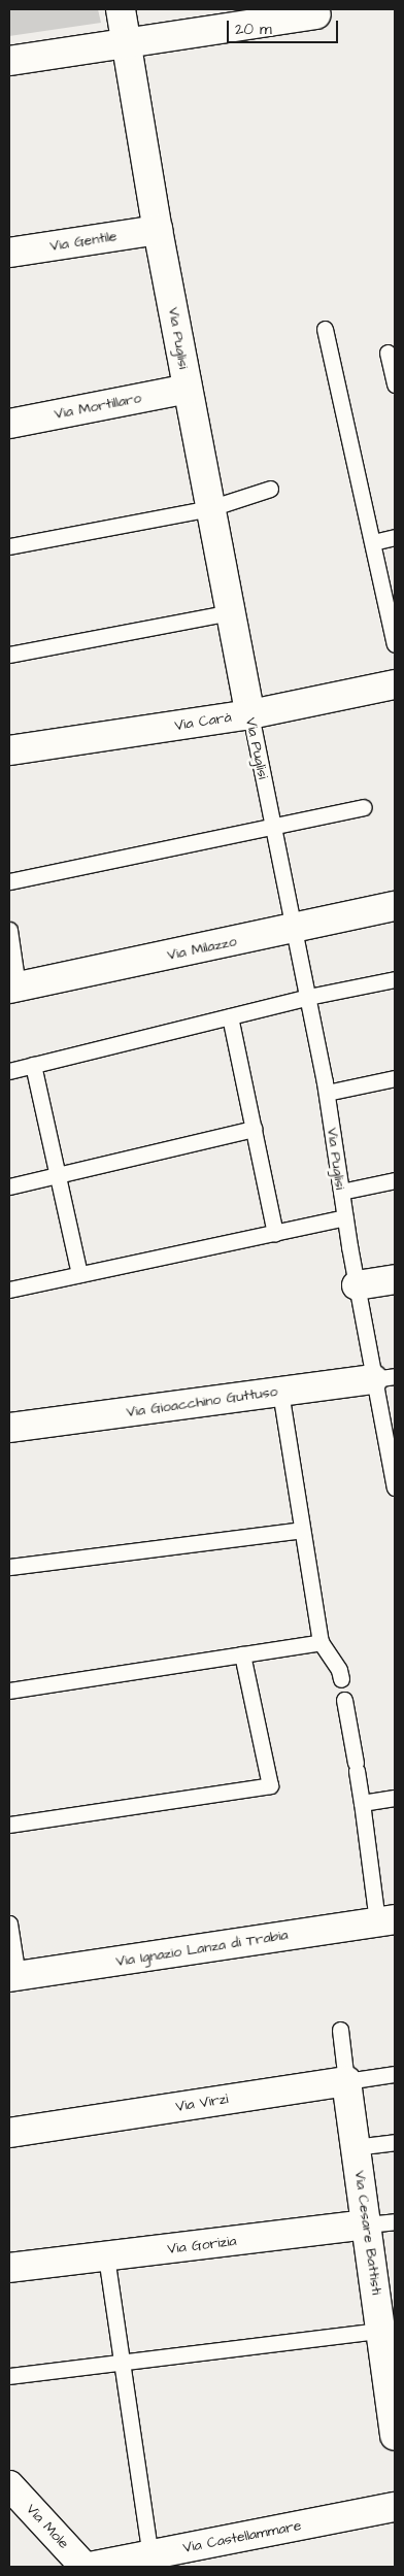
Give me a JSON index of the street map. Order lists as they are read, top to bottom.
{
  "streets": {
    "street": [
      "Via Gentile",
      "Via Puglisi",
      "Via Mortillaro",
      "Via Carà",
      "Via Milazzo",
      "Via Gioacchino Guttuso",
      "Via Ignazio Lanza di Trabia",
      "Via Virzì",
      "Via Cesare Battisti",
      "Via Gorizia",
      "Via Mole",
      "Via Castellammare"
    ]
  },
  "crossings": [
    ["Via Gentile", "Via Puglisi"],
    ["Via Puglisi", "Via Mortillaro"],
    ["Via Puglisi", "Via Carà"],
    ["Via Puglisi", "Via Milazzo"],
    ["Via Puglisi", "Via Gioacchino Guttuso"],
    ["Via Virzì", "Via Cesare Battisti"],
    ["Via Cesare Battisti", "Via Gorizia"]
  ],
  "scale_bar": "20 m"
}
